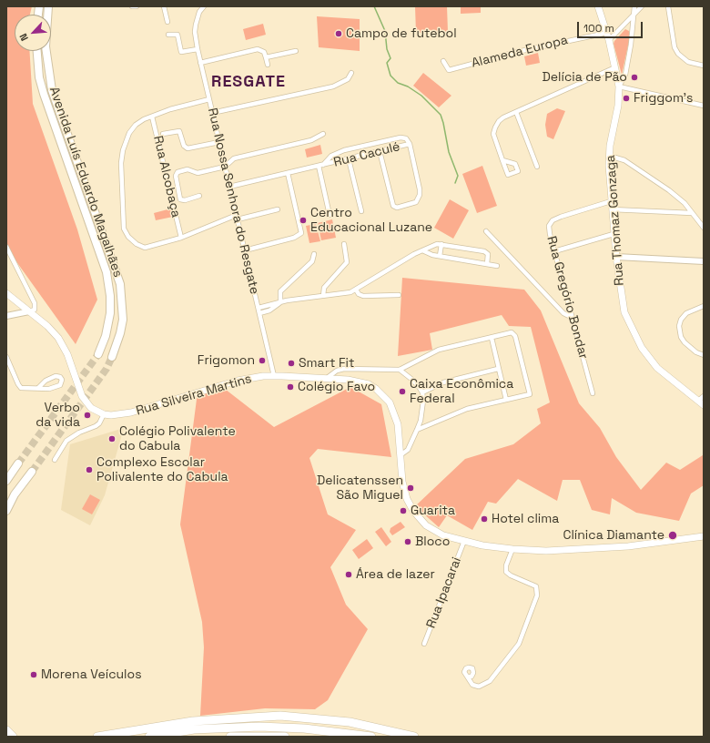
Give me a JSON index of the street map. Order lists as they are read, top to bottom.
{
  "streets": {
    "main road": ["Avenida Luís Eduardo Magalhães", "Rua Thomaz Gonzaga", "Rua Silveira Martins"],
    "street": [
      "Alameda Europa",
      "Rua Caculé",
      "Rua Alcobaça",
      "Rua Nossa Senhora do Resgate",
      "Rua Gregório Bondar",
      "Rua Ipacarai"
    ]
  },
  "crossings": [
    ["Rua Caculé", "Rua Nossa Senhora do Resgate"],
    ["Rua Nossa Senhora do Resgate", "Rua Silveira Martins"],
    ["Rua Thomaz Gonzaga", "Rua Gregório Bondar"],
    ["Rua Silveira Martins", "Rua Ipacarai"]
  ],
  "districts": ["RESGATE"],
  "places": [
    "Campo de futebol",
    "Delícia de Pão",
    "Friggom's",
    "Centro Educacional Luzane",
    "Frigomon",
    "Smart Fit",
    "Colégio Favo",
    "Caixa Econômica Federal",
    "Verbo da vida",
    "Colégio Polivalente do Cabula",
    "Complexo Escolar Polivalente do Cabula",
    "Delicatenssen São Miguel",
    "Guarita",
    "Hotel clima",
    "Clínica Diamante",
    "Bloco",
    "Área de lazer",
    "Morena Veículos"
  ],
  "scale_bar": "100 m",
  "north": "bottom left"
}
